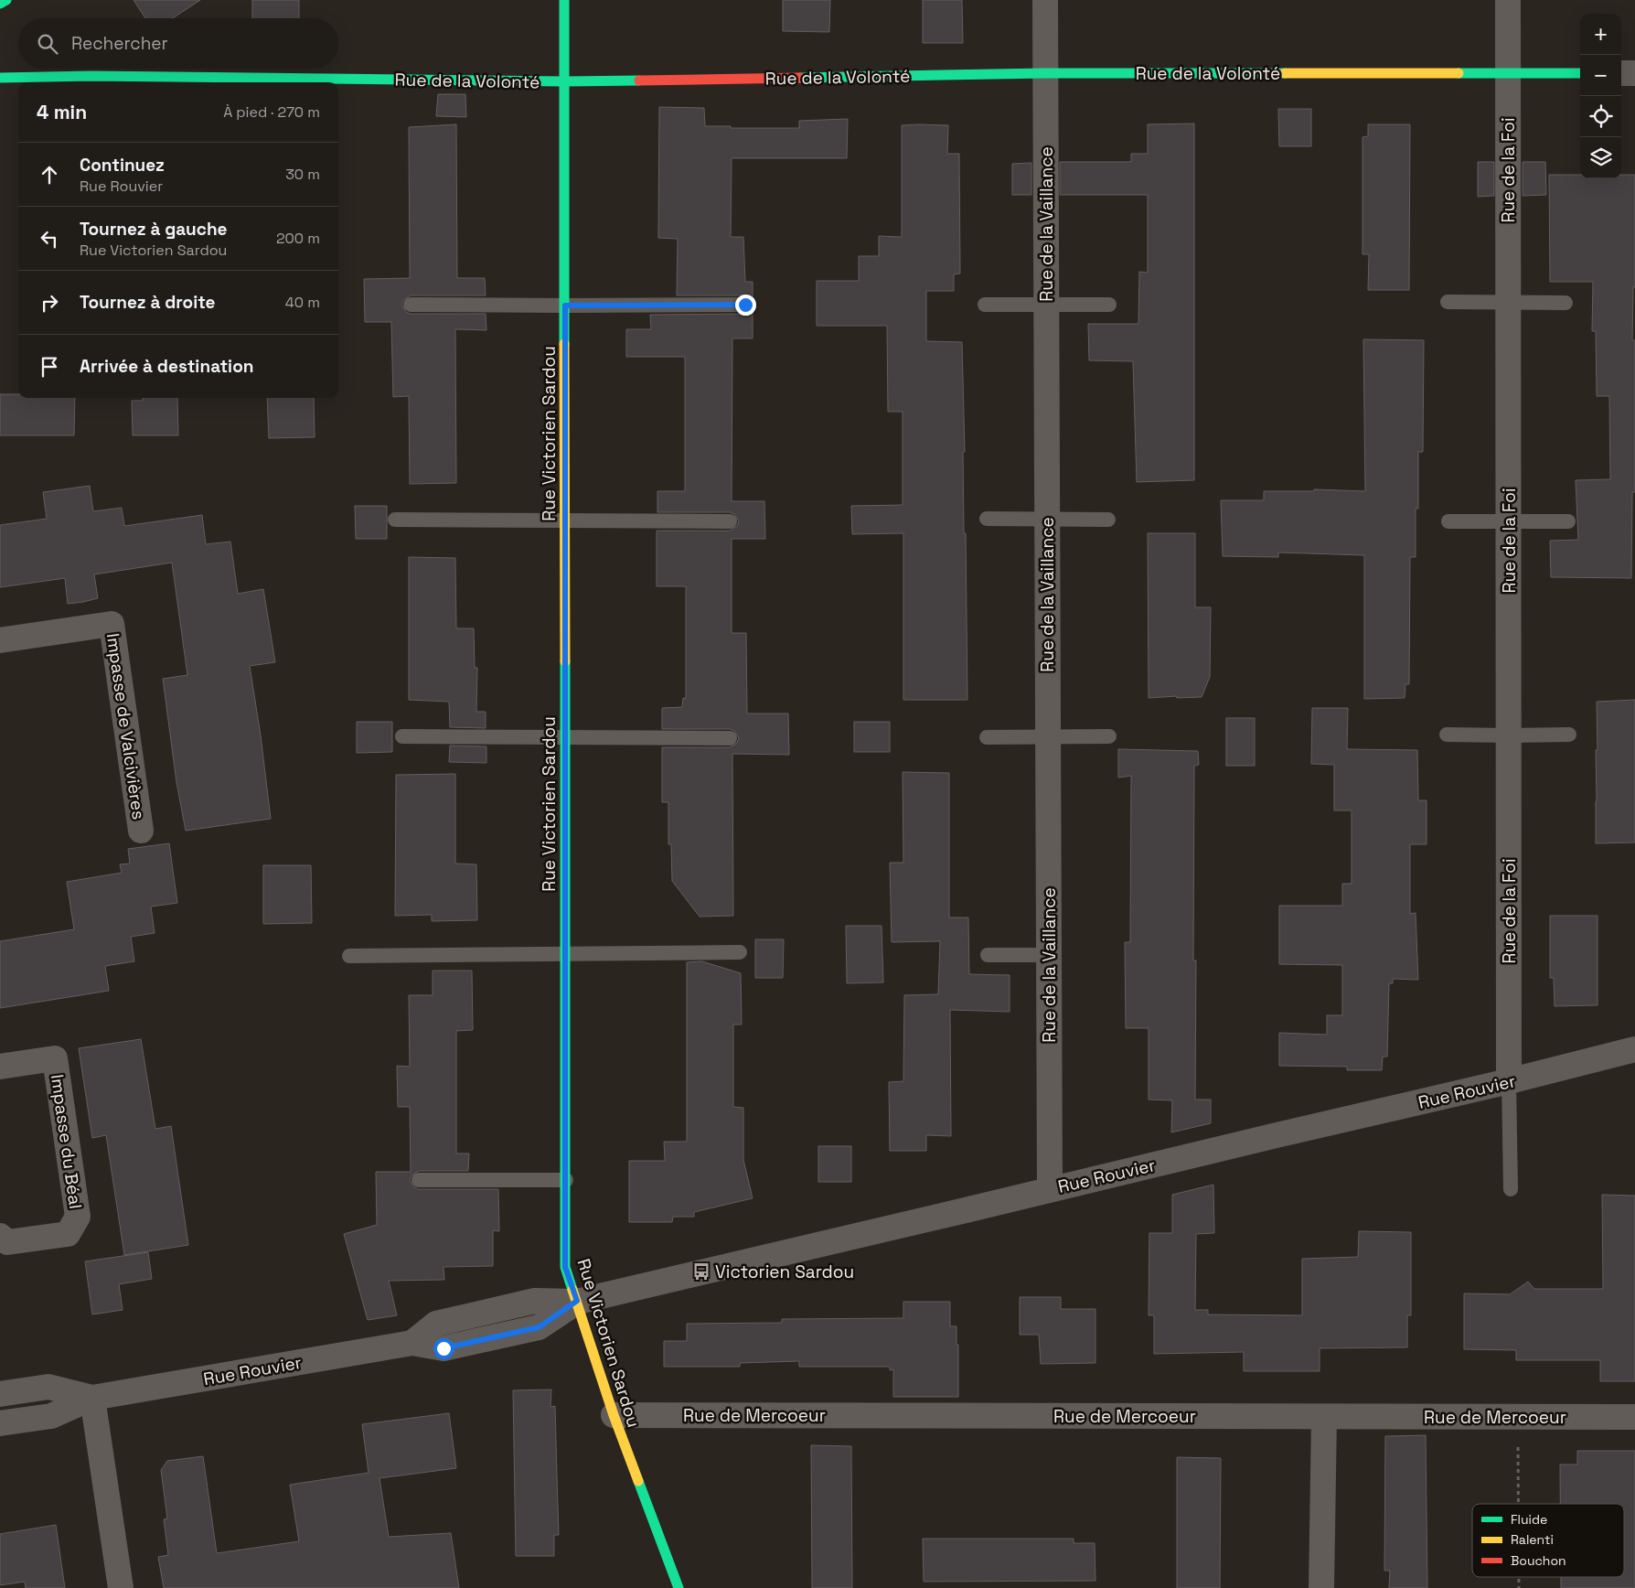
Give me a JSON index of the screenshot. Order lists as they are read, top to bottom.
{
  "streets": {
    "street": [
      "Rue de la Volonté",
      "Rue de la Foi",
      "Rue de la Vaillance",
      "Rue Victorien Sardou",
      "Impasse de Valcivières",
      "Rue Rouvier",
      "Impasse du Béal",
      "Rue de Mercoeur"
    ]
  },
  "crossings": [
    ["Rue de la Volonté", "Rue de la Foi"],
    ["Rue de la Volonté", "Rue de la Vaillance"],
    ["Rue de la Volonté", "Rue Victorien Sardou"],
    ["Rue de la Foi", "Rue Rouvier"],
    ["Rue de la Vaillance", "Rue Rouvier"],
    ["Rue Victorien Sardou", "Rue Rouvier"],
    ["Rue Victorien Sardou", "Rue de Mercoeur"]
  ],
  "places": {
    "bus stop": ["Victorien Sardou"]
  },
  "legend": ["Fluide", "Ralenti", "Bouchon"],
  "page": {
    "map_buttons": ["+", "−"],
    "search": "Rechercher",
    "heading": ["4 min", "À pied · 270 m"],
    "list": [
      ["Continuez", "Rue Rouvier", "30 m"],
      ["Tournez à gauche", "Rue Victorien Sardou", "200 m"],
      ["Tournez à droite", "40 m"],
      "Arrivée à destination"
    ]
  }
}
